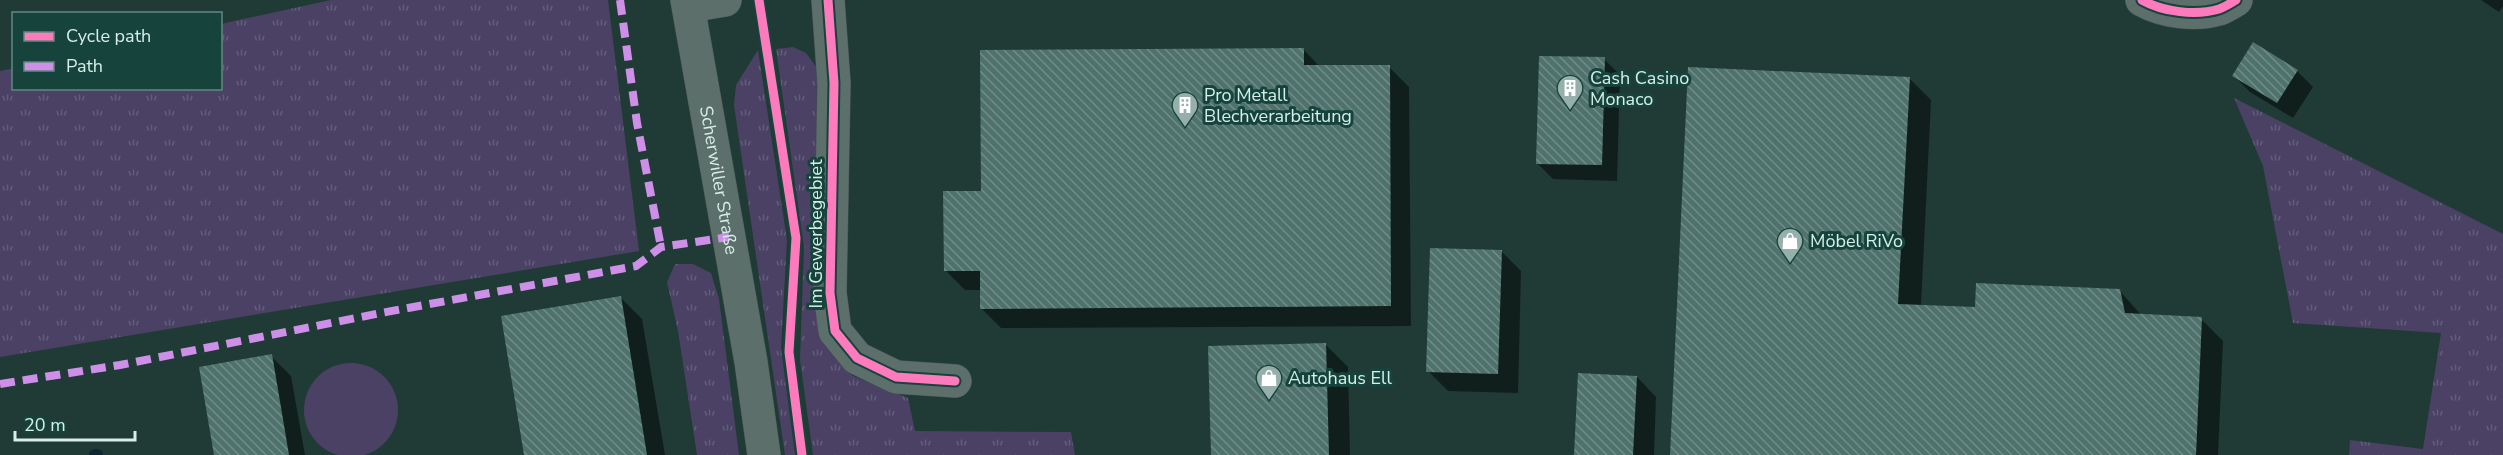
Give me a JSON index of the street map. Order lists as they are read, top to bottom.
{
  "streets": {
    "street": ["Scherwiller Straße", "Im Gewerbegebiet"]
  },
  "places": {
    "building": ["Cash Casino Monaco", "Pro Metall Blechverarbeitung"],
    "shop": ["Möbel RiVo", "Autohaus Ell"]
  },
  "legend": ["Cycle path", "Path"],
  "scale_bar": "20 m"
}
